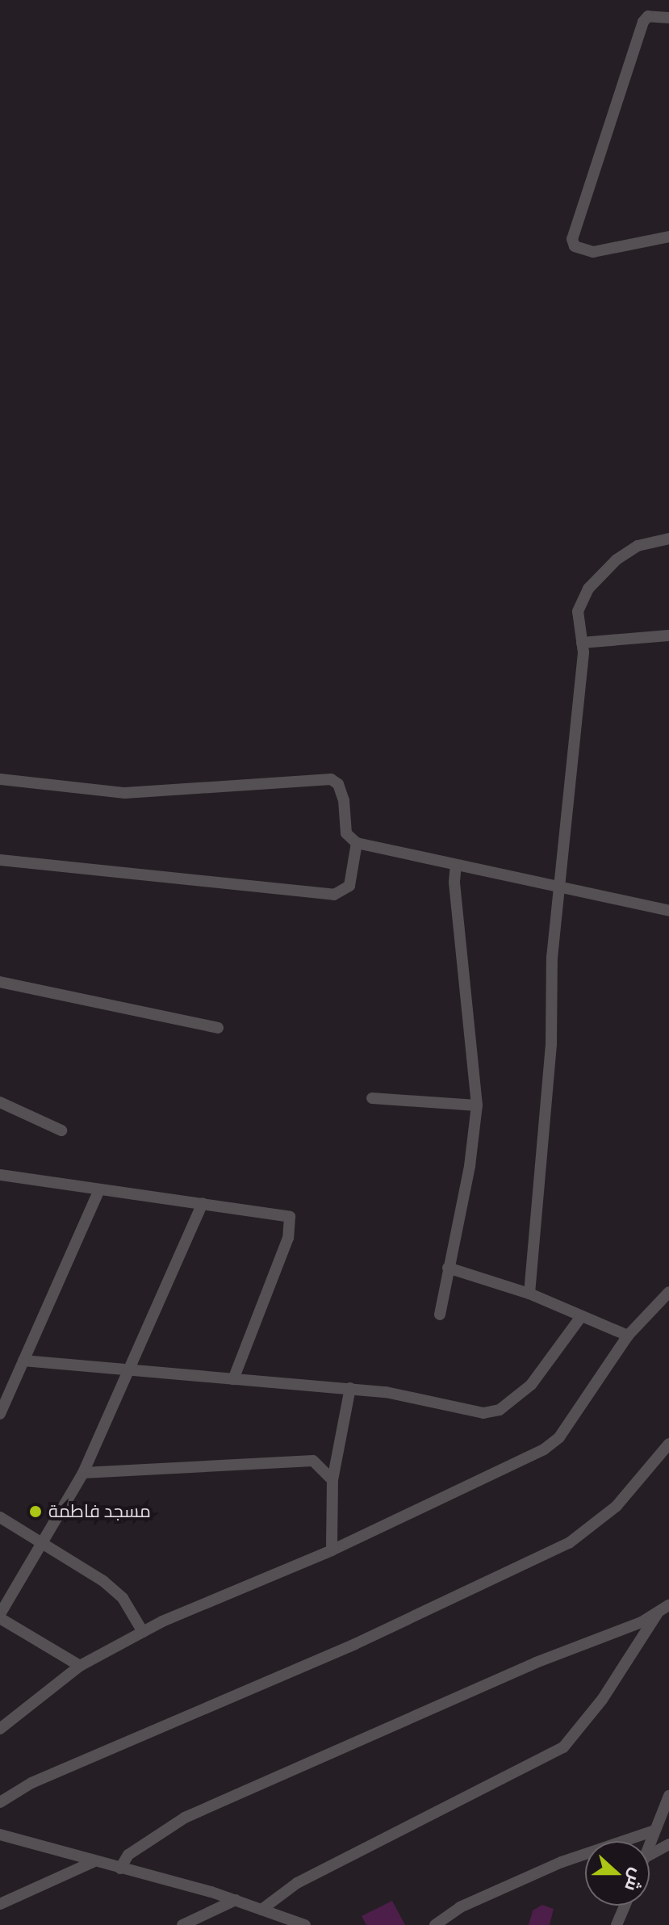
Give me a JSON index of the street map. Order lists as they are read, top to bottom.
{
  "places": ["مسجد فاطمة"],
  "north": "right"
}
